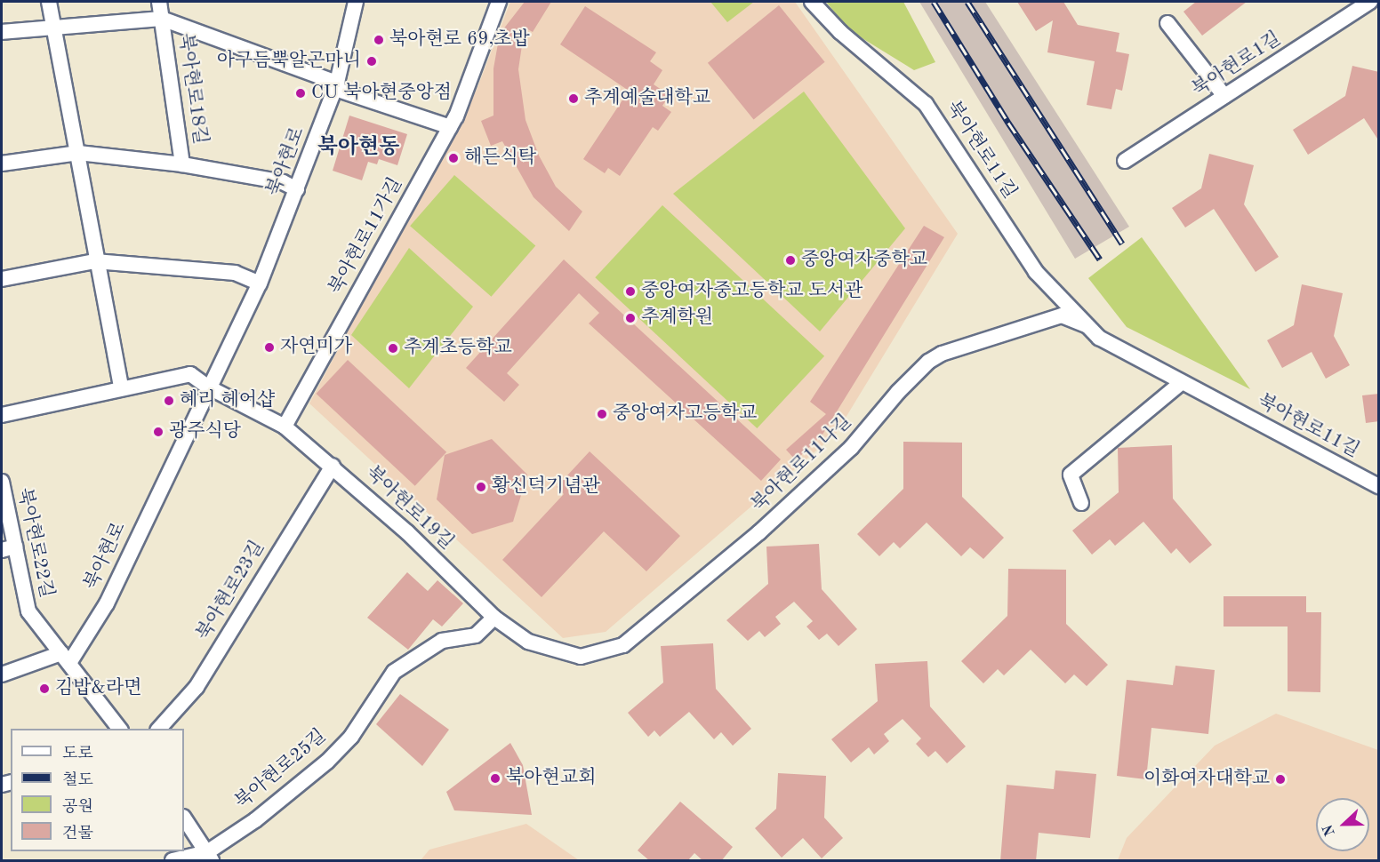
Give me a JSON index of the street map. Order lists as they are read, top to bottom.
{
  "streets": {
    "street": [
      "북아현로1길",
      "북아현로18길",
      "북아현로11길",
      "북아현로",
      "북아현로11가길",
      "북아현로11나길",
      "북아현로19길",
      "북아현로22길",
      "북아현로23길",
      "북아현로25길"
    ]
  },
  "crossings": [
    ["북아현로18길", "북아현로"],
    ["북아현로11길", "북아현로11나길"],
    ["북아현로", "북아현로19길"],
    ["북아현로", "북아현로22길"],
    ["북아현로11가길", "북아현로19길"],
    ["북아현로11나길", "북아현로19길"],
    ["북아현로19길", "북아현로23길"],
    ["북아현로19길", "북아현로25길"]
  ],
  "districts": ["북아현동"],
  "places": [
    "북아현로 69,초밥",
    "아구듬뿍알곤마니",
    "CU 북아현중앙점",
    "추계예술대학교",
    "해든식탁",
    "중앙여자중학교",
    "중앙여자중고등학교 도서관",
    "추계학원",
    "자연미가",
    "추계초등학교",
    "혜리 헤어샵",
    "중앙여자고등학교",
    "광주식당",
    "황신덕기념관",
    "김밥&라면",
    "북아현교회",
    "이화여자대학교"
  ],
  "legend": [
    "도로",
    "철도",
    "공원",
    "건물"
  ],
  "north": "left"
}
